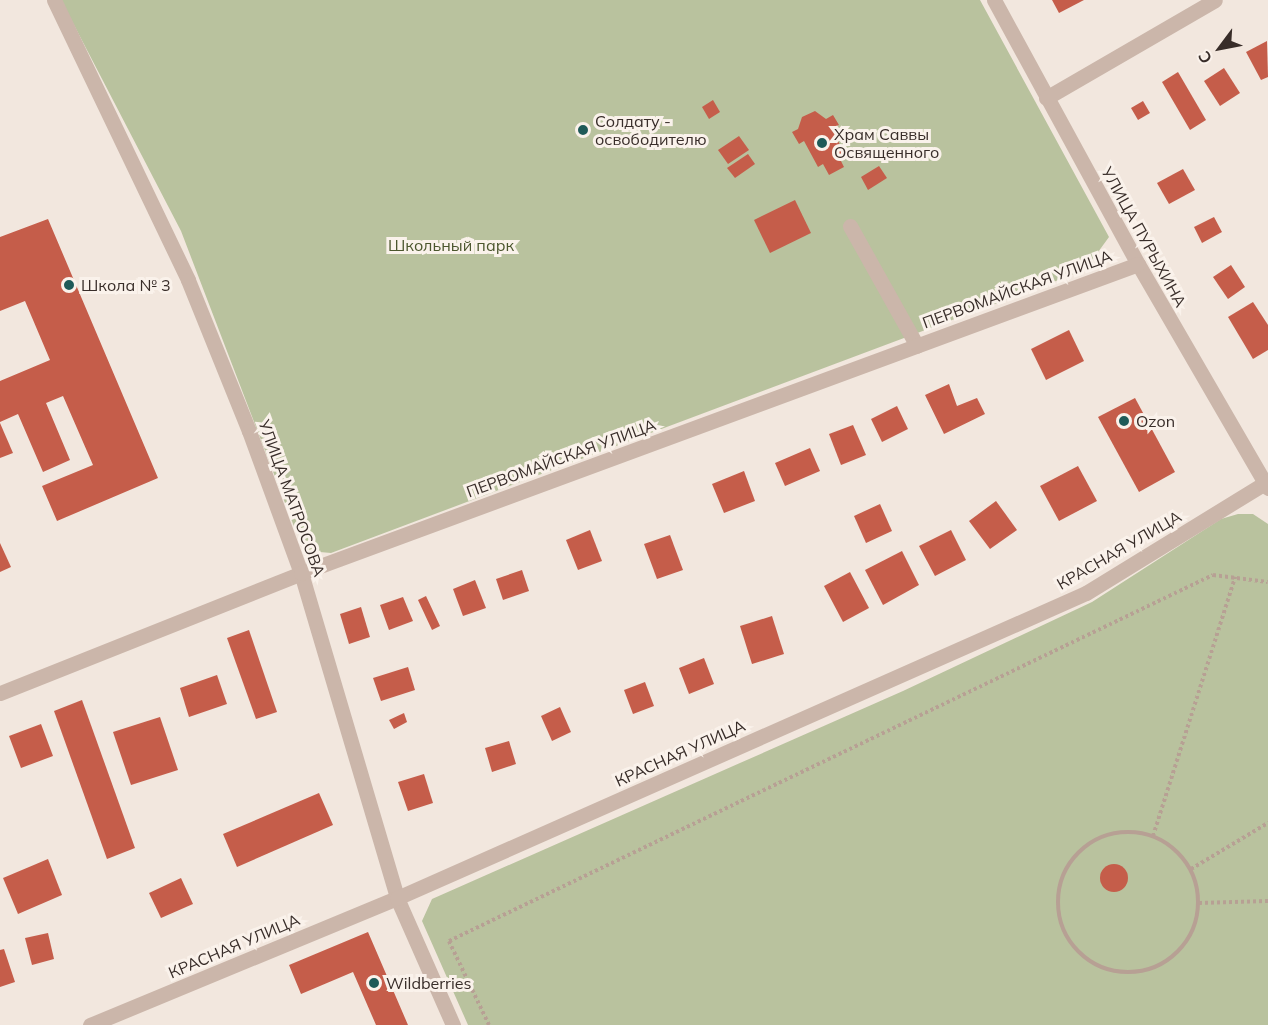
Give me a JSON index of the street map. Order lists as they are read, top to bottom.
{
  "streets": {
    "street": [
      "УЛИЦА ПУРЫХИНА",
      "ПЕРВОМАЙСКАЯ УЛИЦА",
      "УЛИЦА МАТРОСОВА",
      "КРАСНАЯ УЛИЦА"
    ]
  },
  "crossings": [
    ["УЛИЦА ПУРЫХИНА", "ПЕРВОМАЙСКАЯ УЛИЦА"],
    ["УЛИЦА ПУРЫХИНА", "КРАСНАЯ УЛИЦА"],
    ["ПЕРВОМАЙСКАЯ УЛИЦА", "УЛИЦА МАТРОСОВА"],
    ["УЛИЦА МАТРОСОВА", "КРАСНАЯ УЛИЦА"]
  ],
  "parks": ["Школьный парк"],
  "places": [
    "Солдату - освободителю",
    "Храм Саввы Освященного",
    "Школа № 3",
    "Ozon",
    "Wildberries"
  ],
  "north": "bottom left"
}
